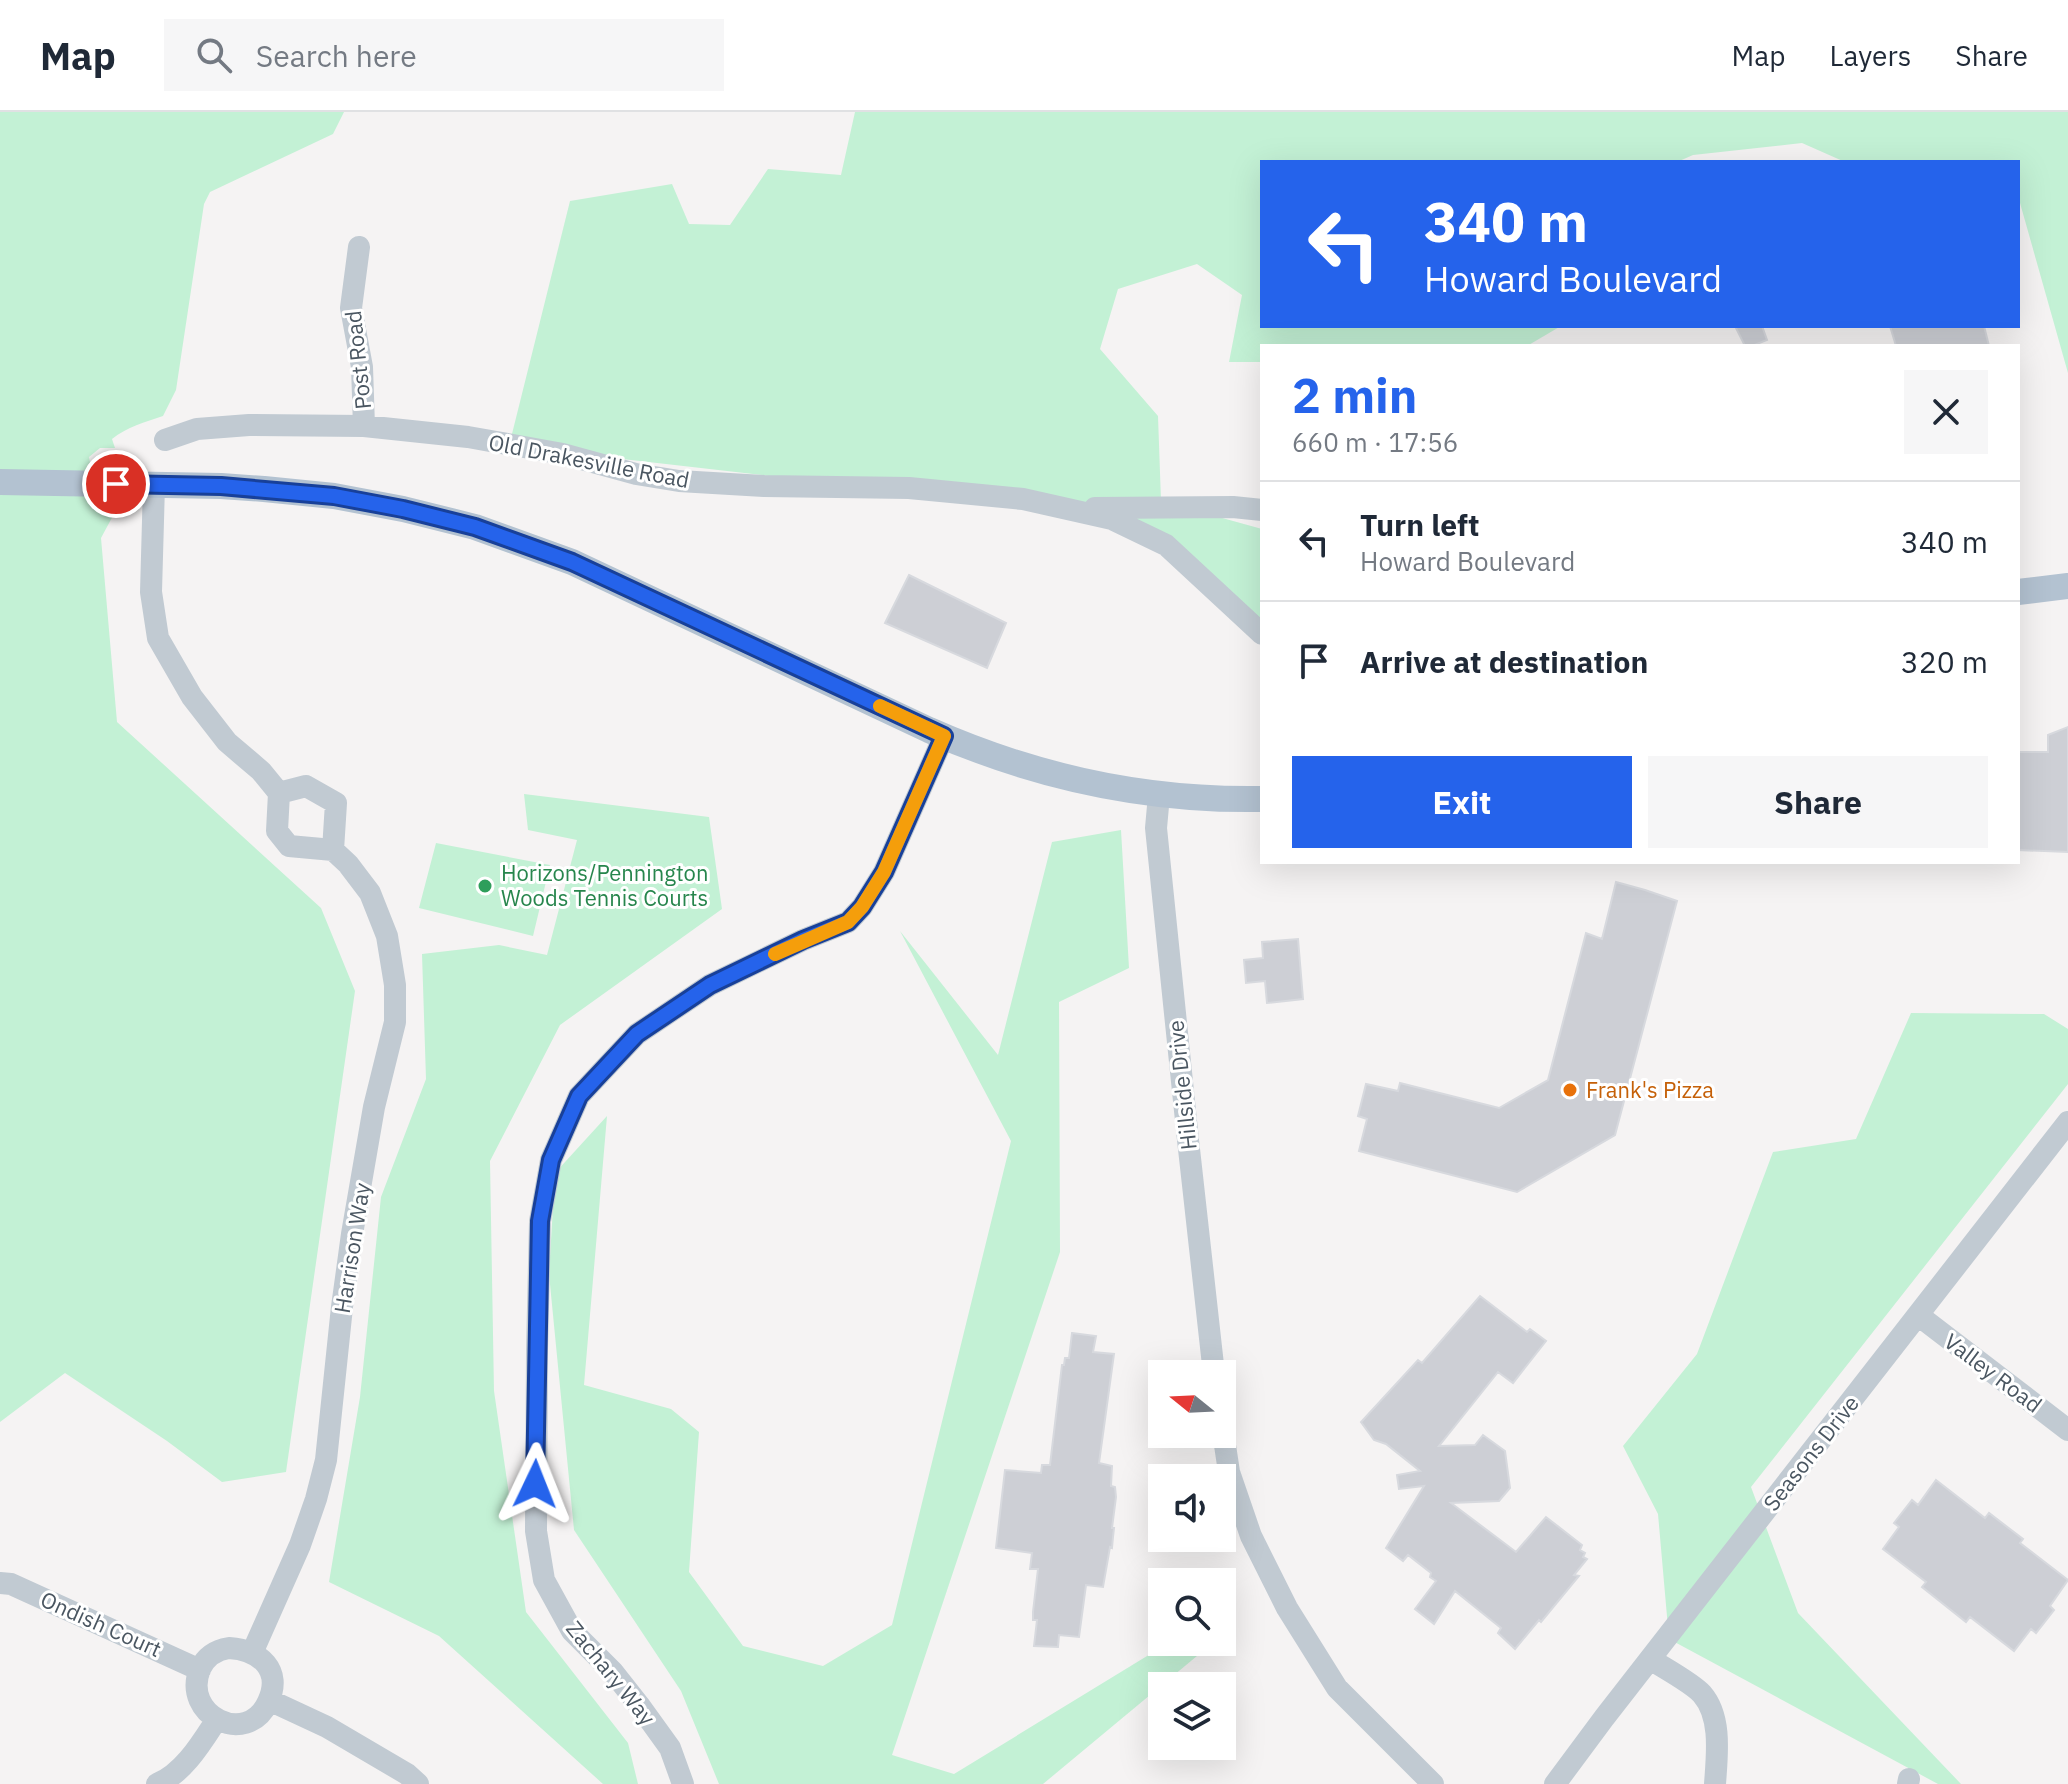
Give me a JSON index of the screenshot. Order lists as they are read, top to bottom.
{
  "streets": {
    "street": [
      "Post Road",
      "Old Drakesville Road",
      "Hillside Drive",
      "Harrison Way",
      "Valley Road",
      "Seasons Drive",
      "Ondish Court",
      "Zachary Way"
    ]
  },
  "crossings": [
    ["Post Road", "Old Drakesville Road"],
    ["Harrison Way", "Ondish Court"],
    ["Valley Road", "Seasons Drive"]
  ],
  "places": ["Horizons/Pennington Woods Tennis Courts", "Frank's Pizza"],
  "north": "left",
  "page": {
    "header": "Map",
    "search": "Search here",
    "nav": ["Map", "Layers", "Share"],
    "turn": ["340 m", "Howard Boulevard"],
    "heading": ["2 min", "660 m · 17:56"],
    "list": [
      {
        "name": "Turn left",
        "note": "Howard Boulevard",
        "value": "340 m"
      },
      {
        "name": "Arrive at destination",
        "value": "320 m"
      }
    ],
    "buttons": ["Exit", "Share"]
  }
}
